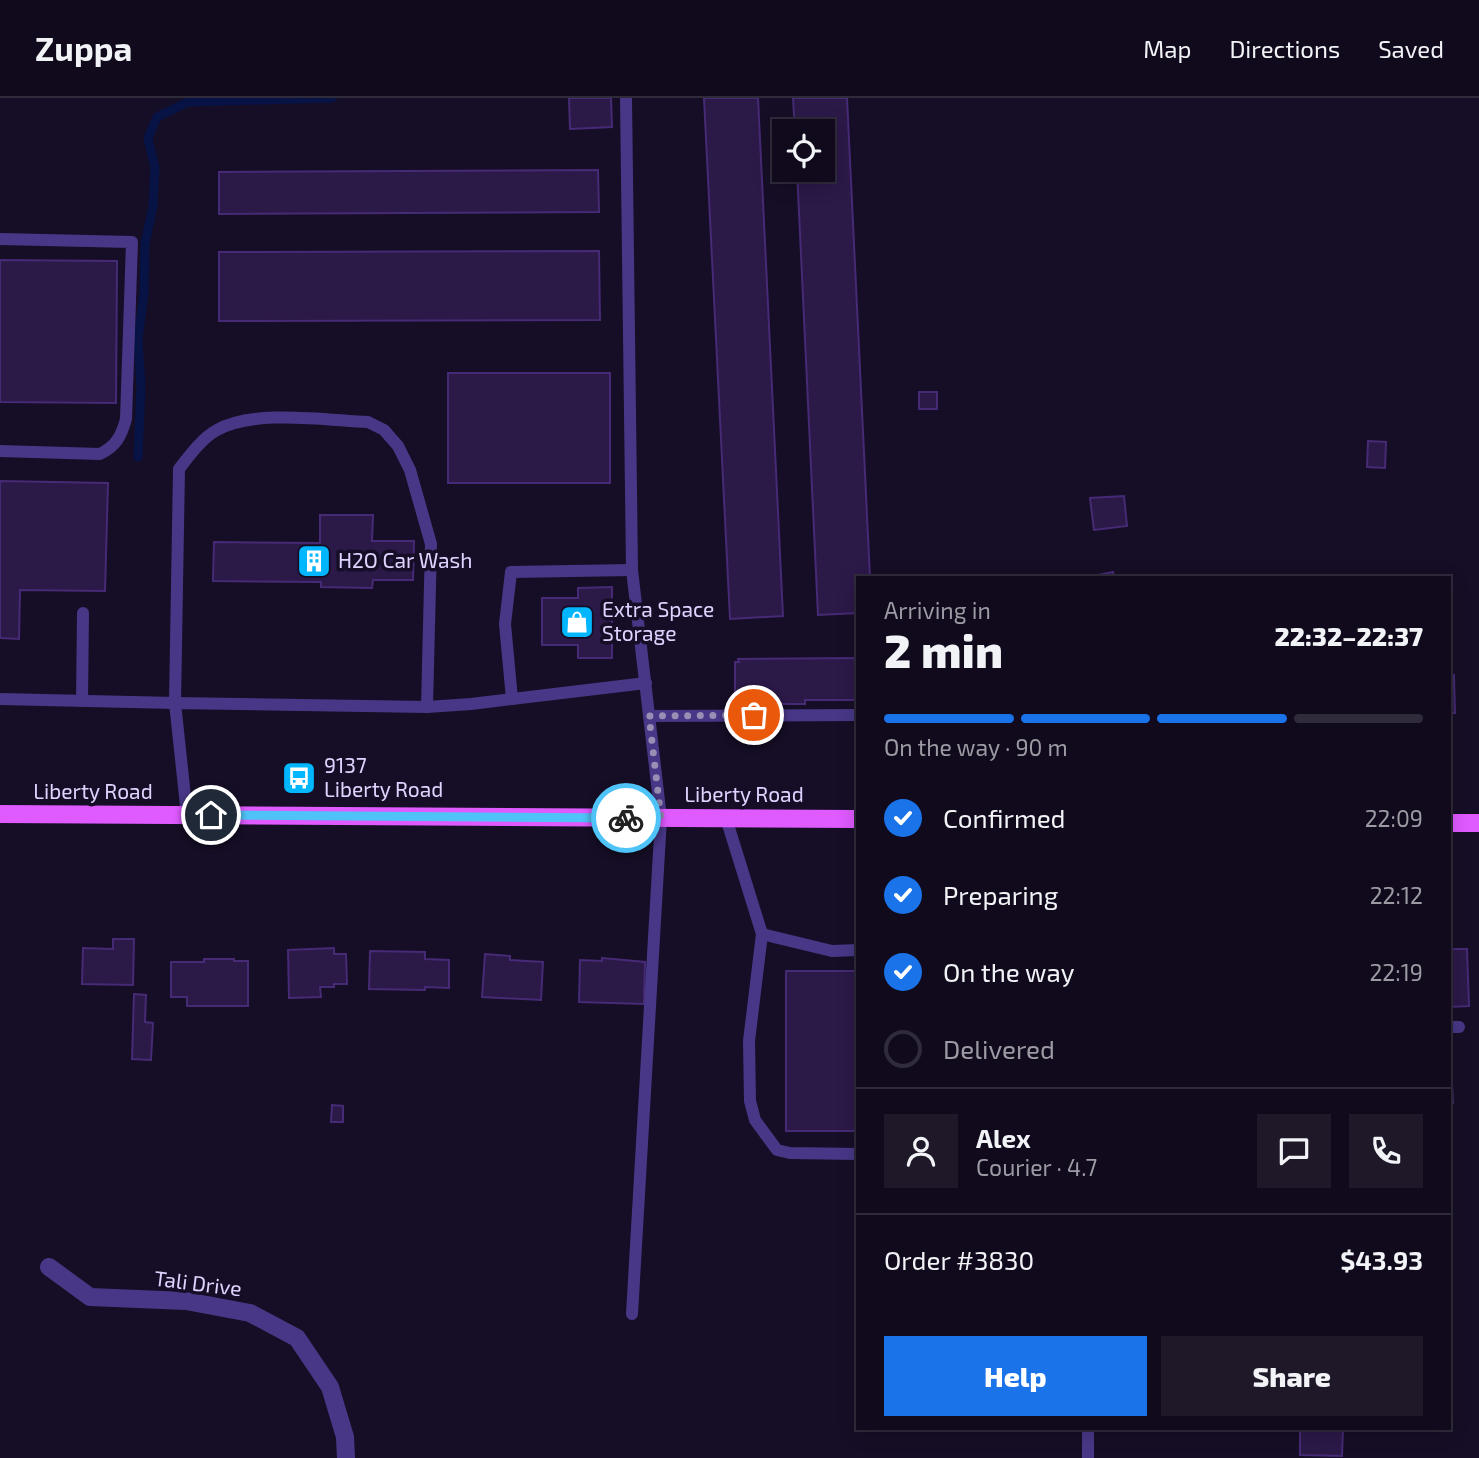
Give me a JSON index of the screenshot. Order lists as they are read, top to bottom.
{
  "streets": {
    "main road": ["Liberty Road"],
    "street": ["Tali Drive"]
  },
  "places": {
    "building": ["H2O Car Wash"],
    "shop": ["Extra Space Storage"],
    "bus stop": ["9137 Liberty Road"]
  },
  "page": {
    "header": "Zuppa",
    "nav": ["Map", "Directions", "Saved"],
    "heading": ["2 min", "Arriving in", "22:32–22:37"],
    "panel": [
      "Alex",
      "Courier · 4.7",
      "Order #3830",
      "$43.93"
    ],
    "bar": "On the way · 90 m",
    "list": [
      ["Confirmed", "22:09"],
      ["Preparing", "22:12"],
      ["On the way", "22:19"],
      "Delivered"
    ],
    "buttons": ["Help", "Share"]
  }
}
